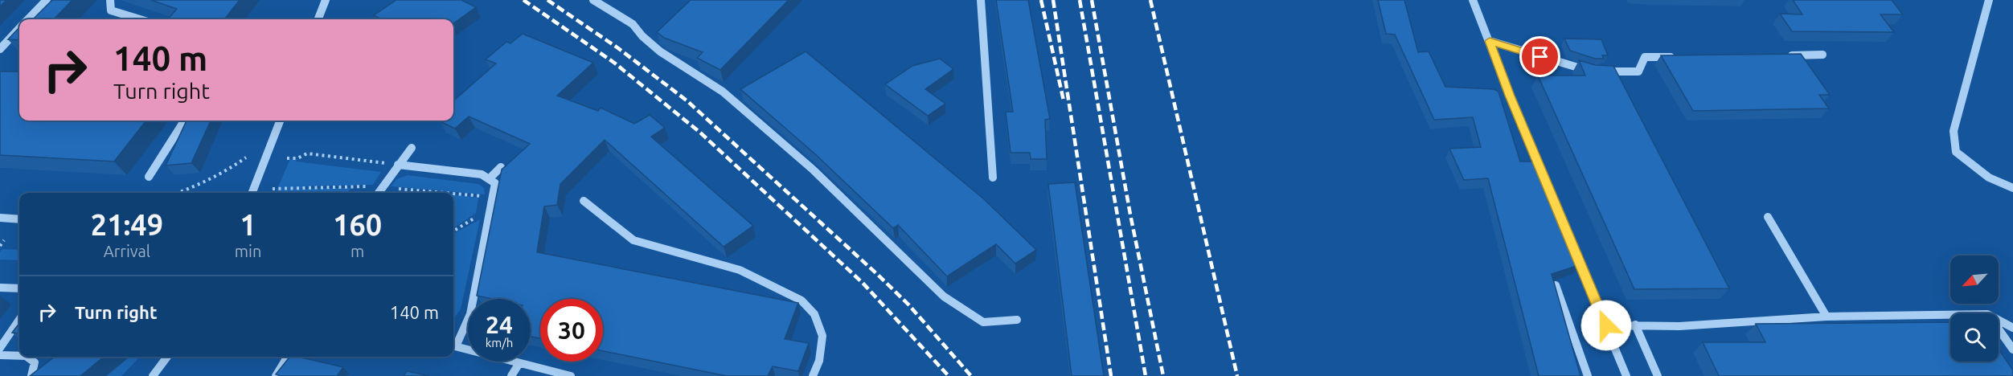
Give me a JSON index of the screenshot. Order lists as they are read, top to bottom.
{
  "north": "bottom left",
  "page": {
    "turn": ["140 m", "Turn right"],
    "eta": [
      "21:49",
      "Arrival",
      "1",
      "min",
      "160",
      "m"
    ],
    "list": [
      {
        "name": "Turn right",
        "value": "140 m"
      }
    ],
    "speed": "24 km/h",
    "limit": "30"
  }
}
